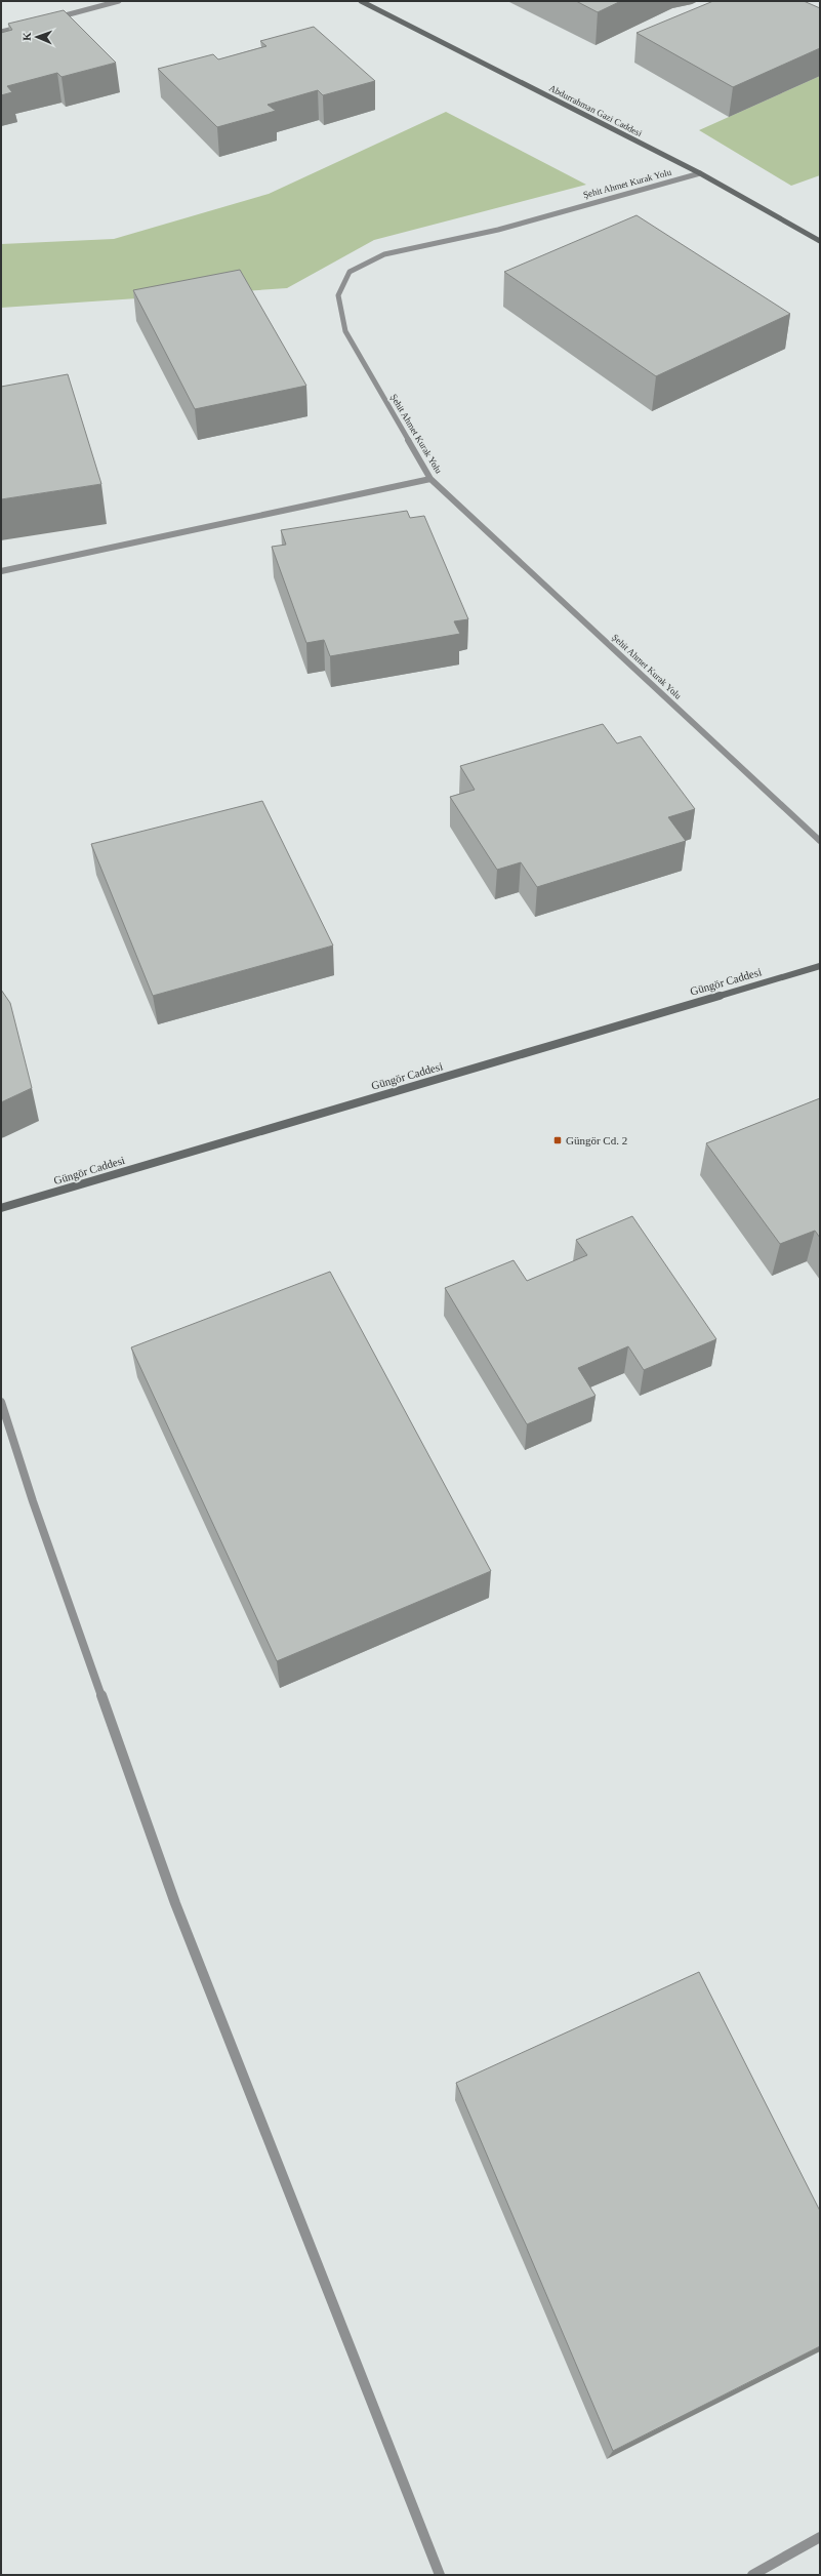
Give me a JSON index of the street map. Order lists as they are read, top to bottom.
{
  "streets": {
    "street": ["Abdurrahman Gazi Caddesi", "Şehit Ahmet Kurak Yolu", "Güngör Caddesi"]
  },
  "crossings": [
    ["Abdurrahman Gazi Caddesi", "Şehit Ahmet Kurak Yolu"]
  ],
  "places": {
    "transit": ["Güngör Cd. 2"]
  },
  "north": "left"
}
